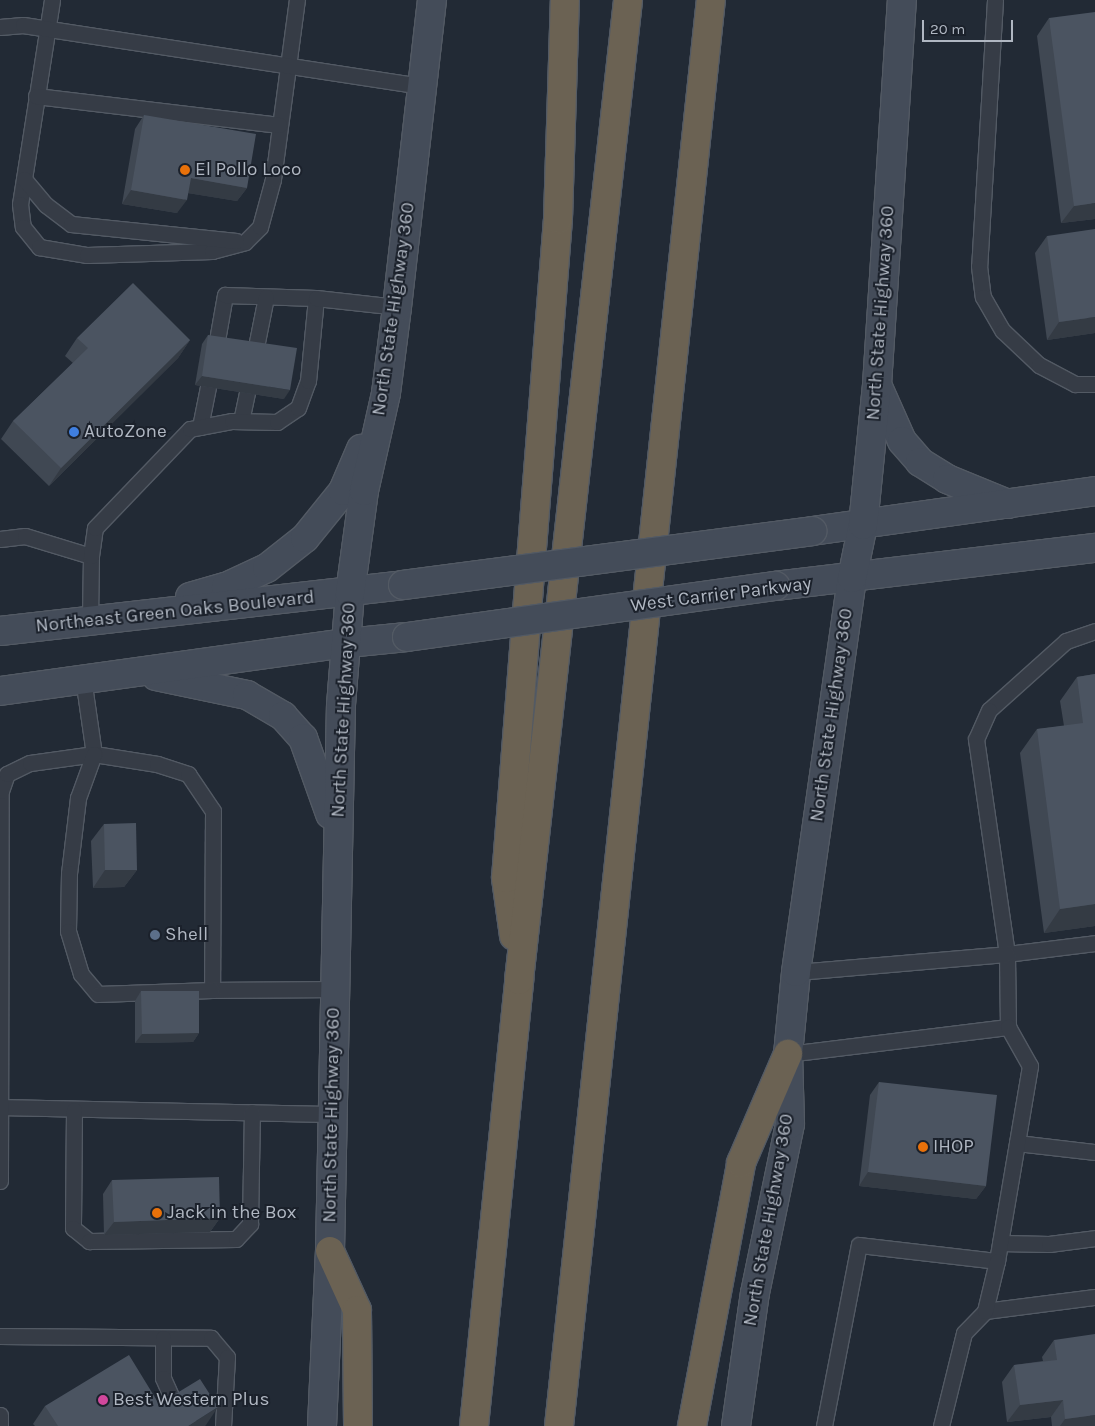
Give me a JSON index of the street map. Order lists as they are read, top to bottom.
{
  "streets": {
    "main road": ["North State Highway 360", "West Carrier Parkway", "Northeast Green Oaks Boulevard"]
  },
  "crossings": [
    ["North State Highway 360", "West Carrier Parkway"],
    ["North State Highway 360", "Northeast Green Oaks Boulevard"]
  ],
  "places": [
    "El Pollo Loco",
    "AutoZone",
    "Shell",
    "IHOP",
    "Jack in the Box",
    "Best Western Plus"
  ],
  "scale_bar": "20 m"
}
